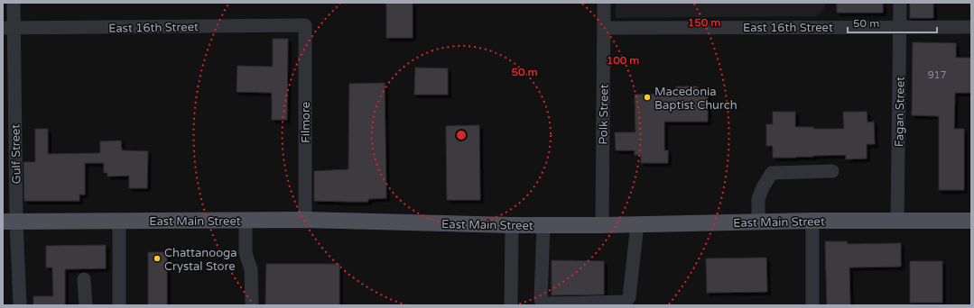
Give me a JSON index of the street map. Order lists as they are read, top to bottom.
{
  "streets": {
    "main road": ["East Main Street"],
    "street": [
      "East 16th Street",
      "Fagan Street",
      "Polk Street",
      "Filmore",
      "Gulf Street"
    ]
  },
  "crossings": [
    ["East 16th Street", "Fagan Street"],
    ["East 16th Street", "Polk Street"],
    ["East 16th Street", "Filmore"],
    ["East 16th Street", "Gulf Street"],
    ["Fagan Street", "East Main Street"],
    ["Polk Street", "East Main Street"],
    ["Filmore", "East Main Street"],
    ["Gulf Street", "East Main Street"]
  ],
  "places": ["Macedonia Baptist Church", "Chattanooga Crystal Store"],
  "house_numbers": ["917"],
  "scale_bar": "50 m",
  "rings": ["150 m", "100 m", "50 m"]
}
